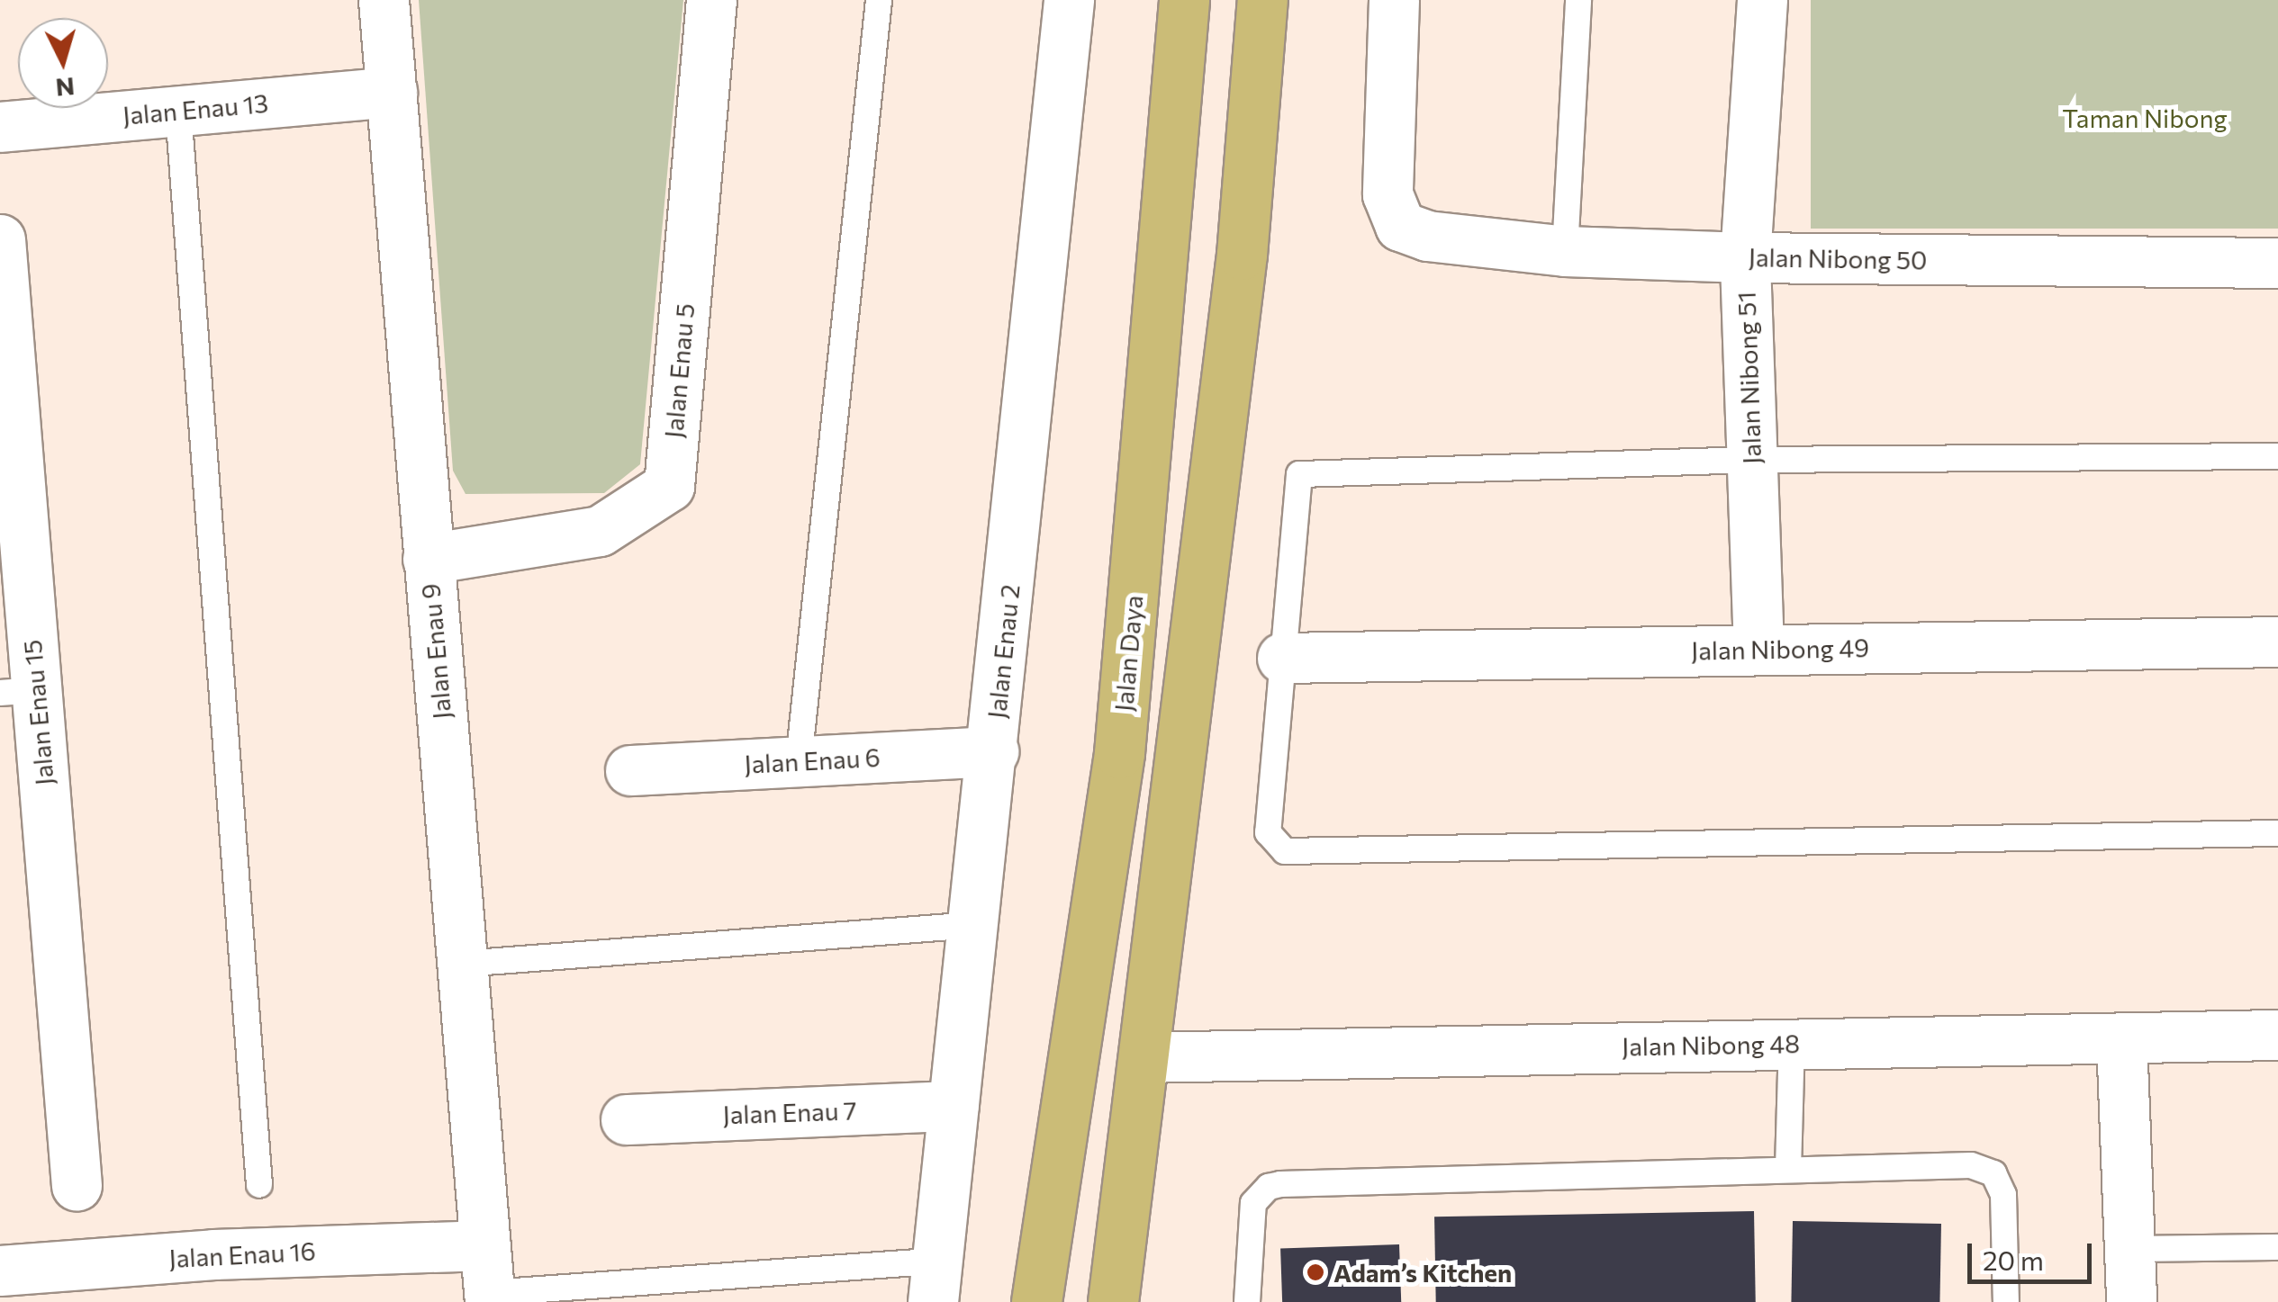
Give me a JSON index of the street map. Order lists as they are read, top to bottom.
{
  "streets": {
    "main road": ["Jalan Daya"],
    "street": [
      "Jalan Enau 13",
      "Jalan Nibong 50",
      "Jalan Enau 5",
      "Jalan Nibong 51",
      "Jalan Nibong 49",
      "Jalan Enau 9",
      "Jalan Enau 2",
      "Jalan Enau 15",
      "Jalan Enau 6",
      "Jalan Nibong 48",
      "Jalan Enau 7",
      "Jalan Enau 16"
    ]
  },
  "crossings": [
    ["Jalan Enau 13", "Jalan Enau 9"],
    ["Jalan Nibong 50", "Jalan Nibong 51"],
    ["Jalan Enau 5", "Jalan Enau 9"],
    ["Jalan Nibong 51", "Jalan Nibong 49"],
    ["Jalan Enau 9", "Jalan Enau 16"],
    ["Jalan Enau 2", "Jalan Enau 6"],
    ["Jalan Enau 2", "Jalan Enau 7"]
  ],
  "parks": ["Taman Nibong"],
  "places": ["Adam’s Kitchen"],
  "scale_bar": "20 m",
  "north": "bottom"
}
